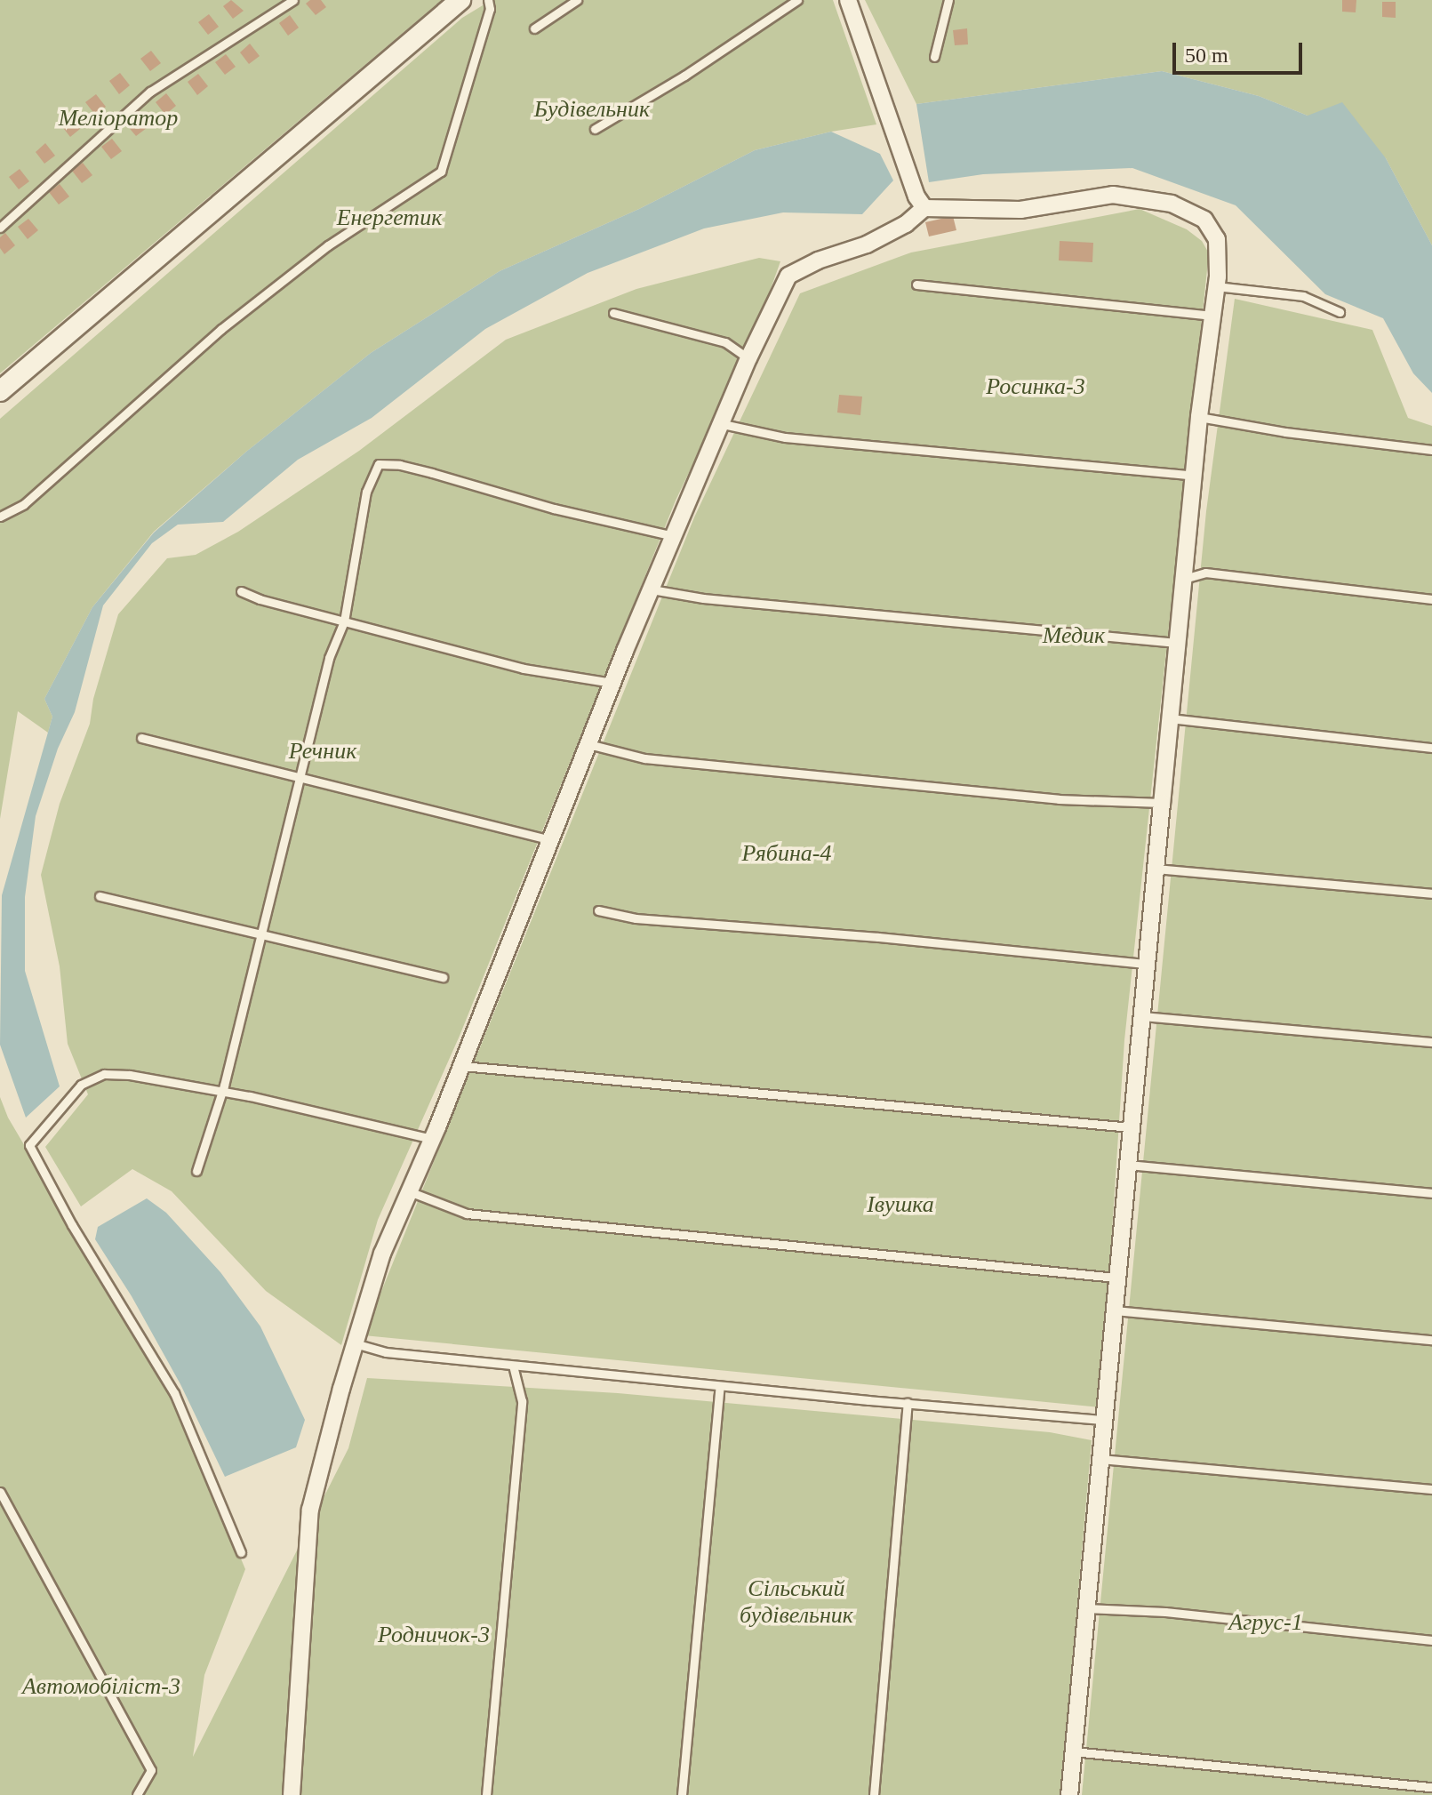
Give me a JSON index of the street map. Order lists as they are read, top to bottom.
{
  "parks": [
    "Будівельник",
    "Меліоратор",
    "Енергетик",
    "Росинка-3",
    "Медик",
    "Речник",
    "Рябина-4",
    "Івушка",
    "Сільський будівельник",
    "Агрус-1",
    "Родничок-3",
    "Автомобіліст-3"
  ],
  "scale_bar": "50 m"
}
